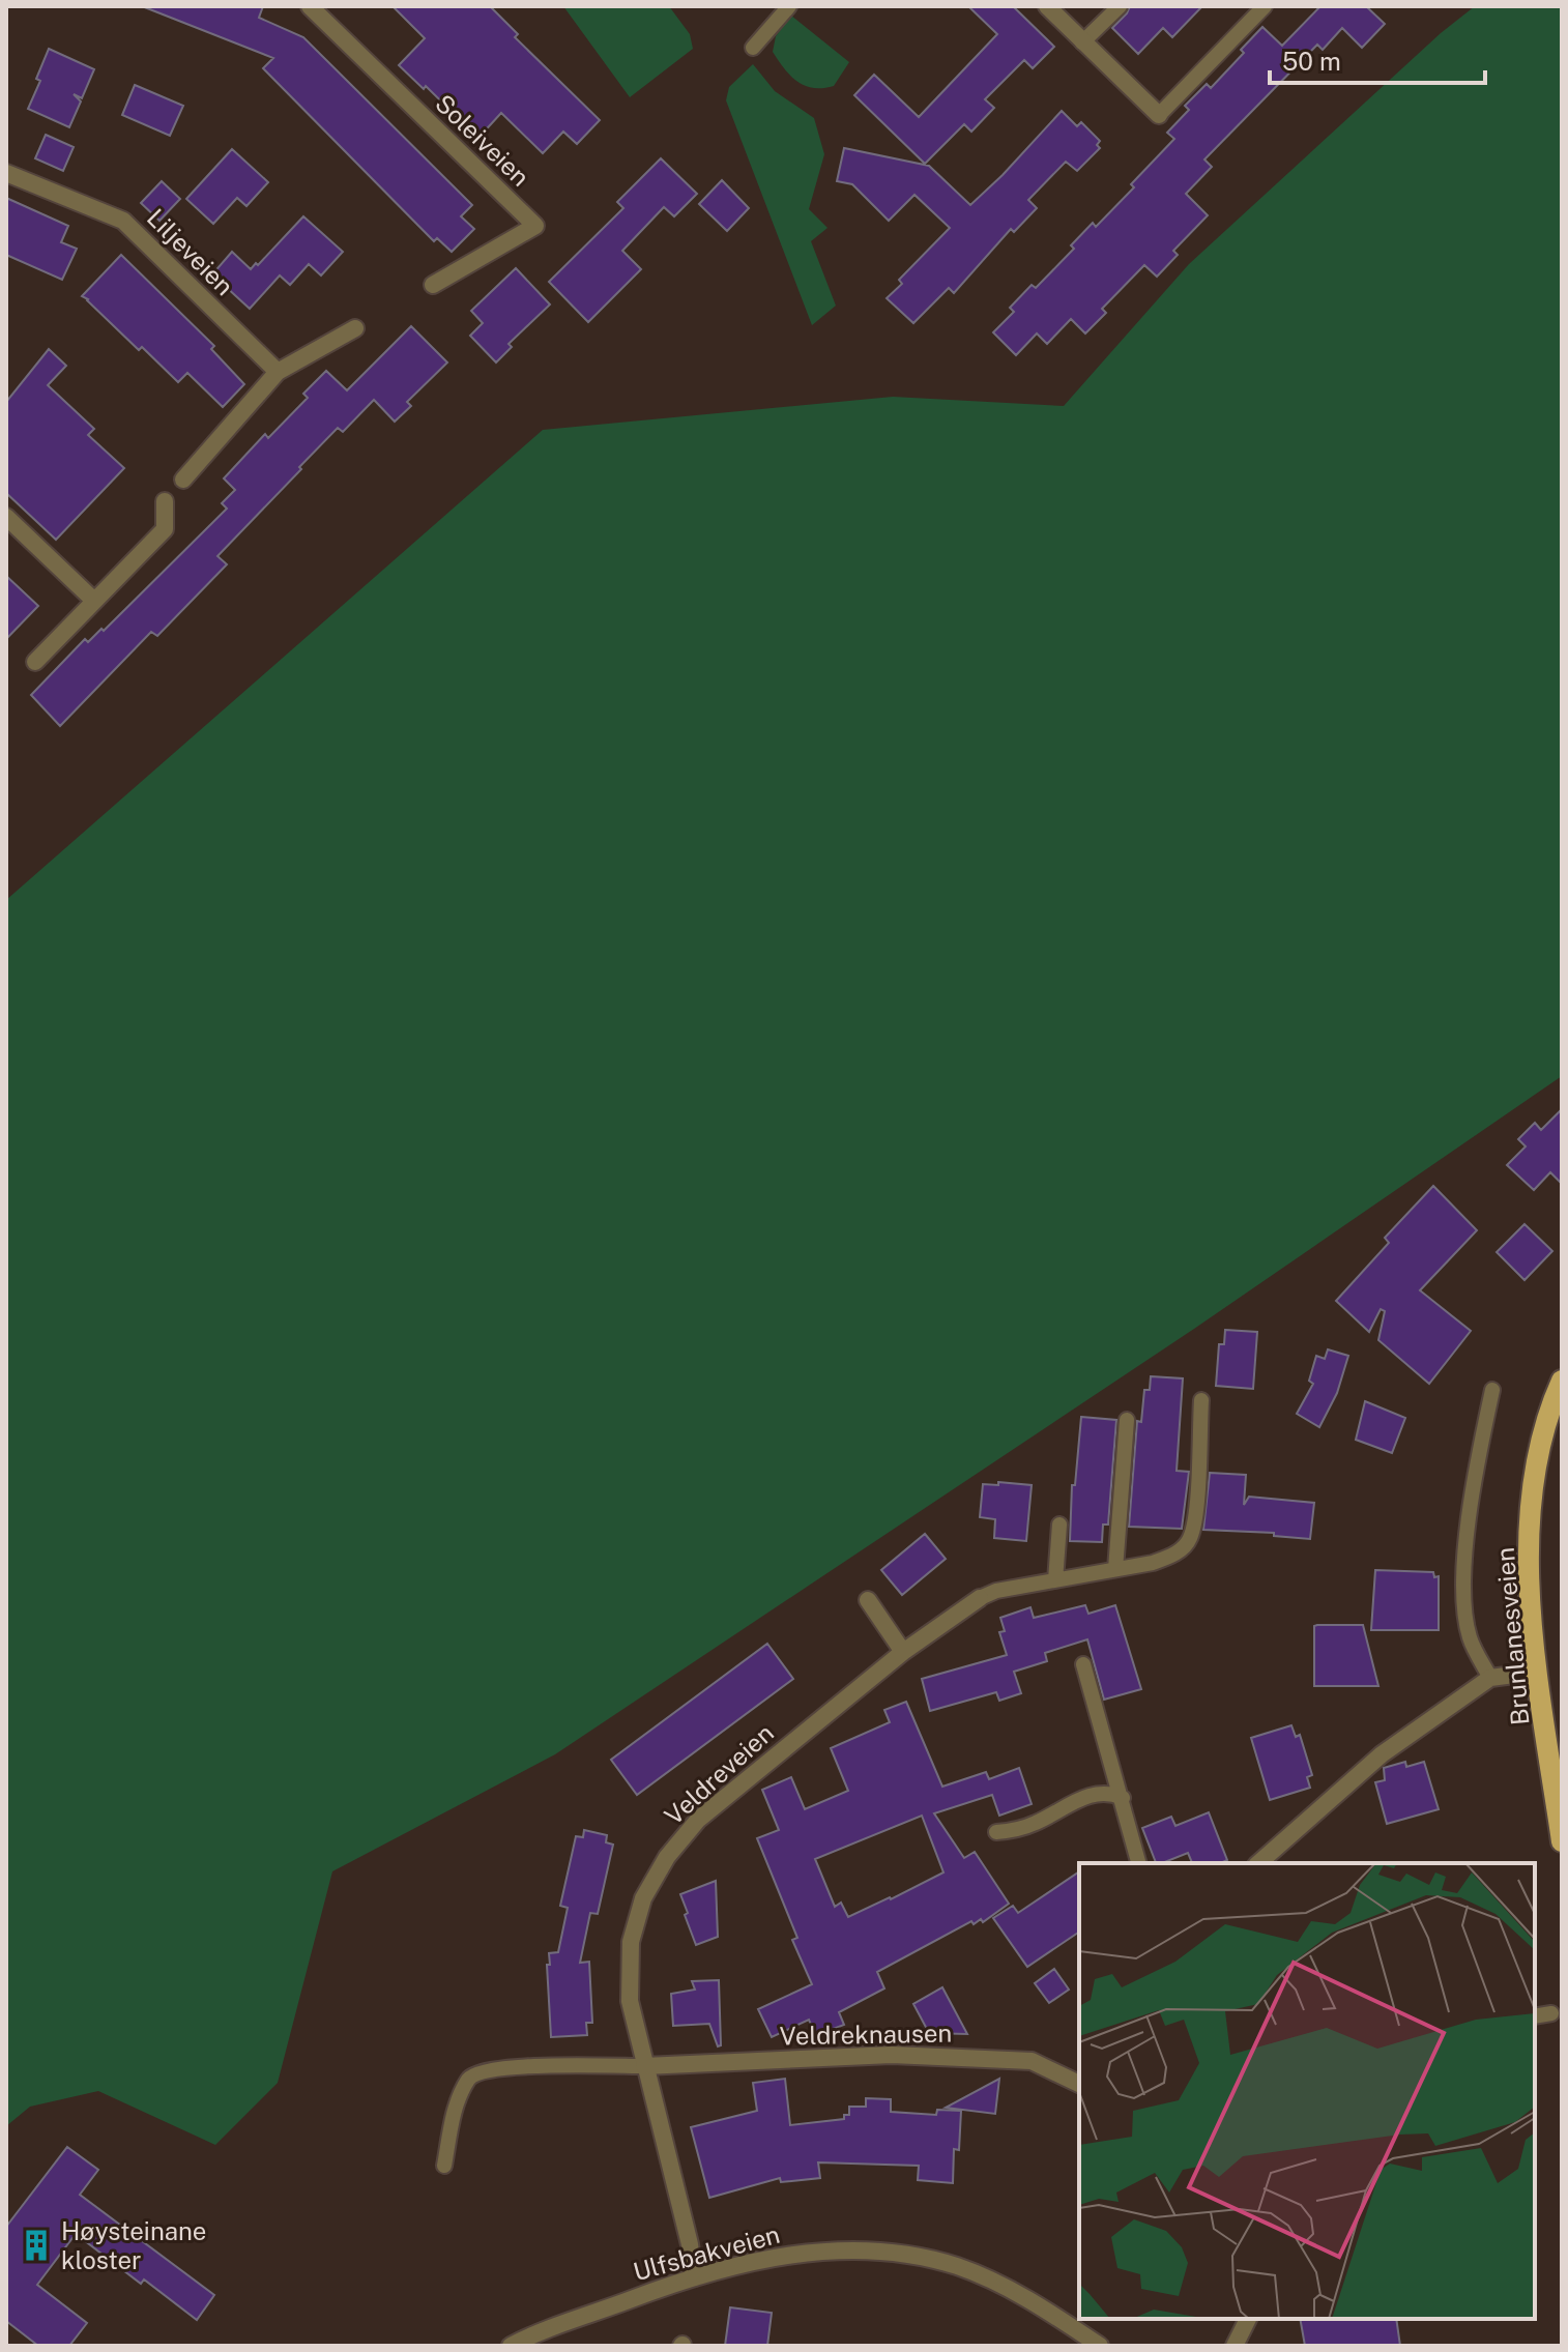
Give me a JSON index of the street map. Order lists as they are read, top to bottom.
{
  "streets": {
    "main road": ["Brunlanesveien"],
    "street": [
      "Soleiveien",
      "Liljeveien",
      "Veldreveien",
      "Veldreknausen",
      "Ulfsbakveien"
    ]
  },
  "crossings": [
    ["Veldreveien", "Veldreknausen"],
    ["Veldreveien", "Ulfsbakveien"]
  ],
  "places": {
    "building": ["Høysteinane kloster"]
  },
  "scale_bar": "50 m"
}
